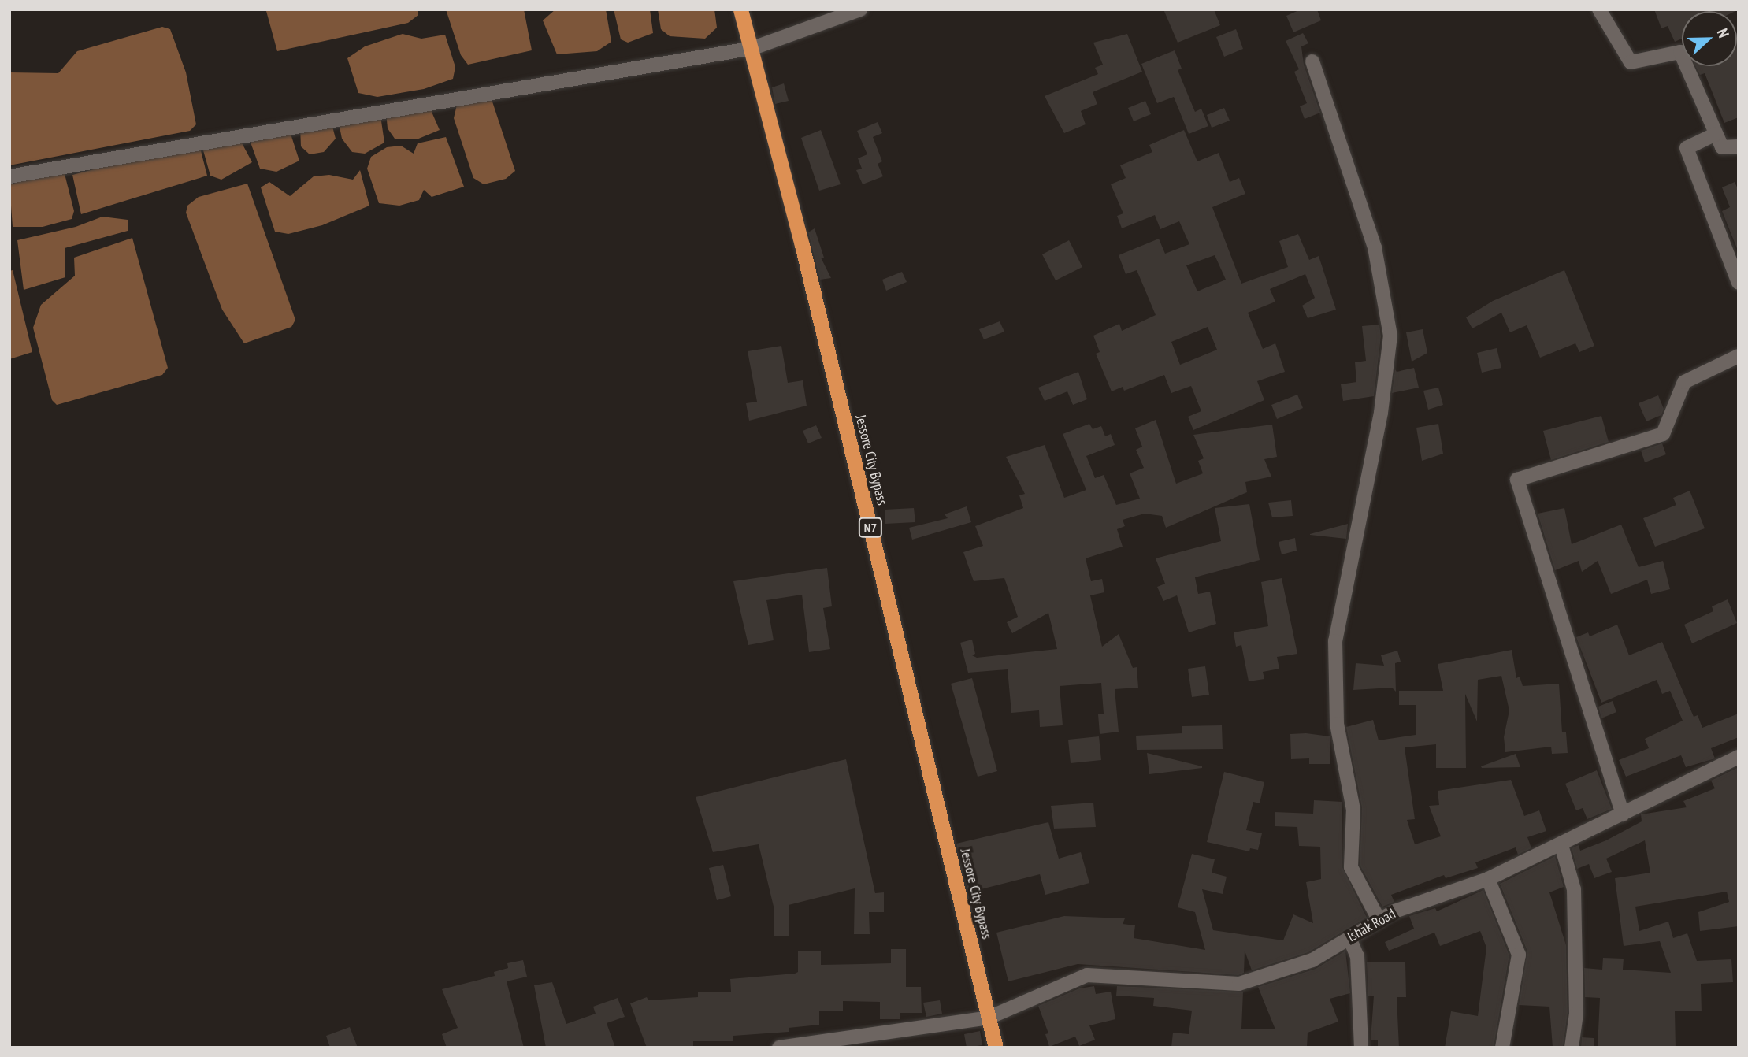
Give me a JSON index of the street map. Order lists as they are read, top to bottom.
{
  "streets": {
    "highway": ["Jessore City Bypass", "N7"],
    "street": ["Ishak Road"]
  },
  "crossings": [
    ["Jessore City Bypass", "Ishak Road"]
  ],
  "north": "right"
}
